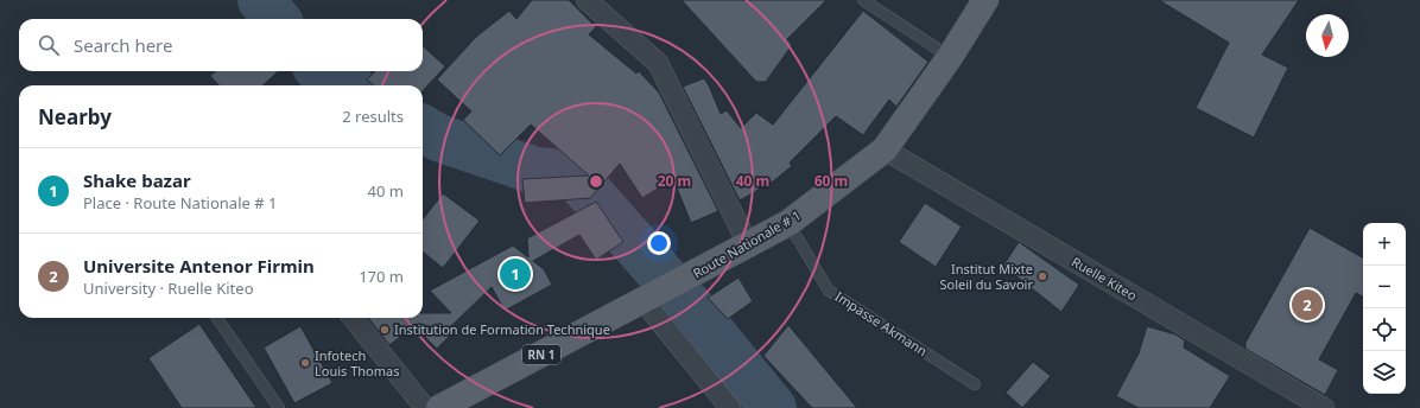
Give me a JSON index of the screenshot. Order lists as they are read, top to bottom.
{
  "streets": {
    "main road": ["Route Nationale # 1", "RN 1"],
    "street": ["Ruelle Kiteo"],
    "lane": ["Impasse Akmann"]
  },
  "crossings": [
    ["Route Nationale # 1", "Ruelle Kiteo"],
    ["Route Nationale # 1", "Impasse Akmann"]
  ],
  "places": ["Institut Mixte Soleil du Savoir", "Institution de Formation Technique", "Infotech Louis Thomas"],
  "north": "bottom",
  "page": {
    "search": "Search here",
    "heading": ["Nearby", "2 results"],
    "list": [
      {
        "mark": "1",
        "name": "Shake bazar",
        "note": "Place · Route Nationale # 1",
        "value": "40 m"
      },
      {
        "mark": "2",
        "name": "Universite Antenor Firmin",
        "note": "University · Ruelle Kiteo",
        "value": "170 m"
      }
    ],
    "map_buttons": ["+", "−"],
    "pins": ["1", "2"]
  },
  "rings": ["20 m", "40 m", "60 m"]
}
